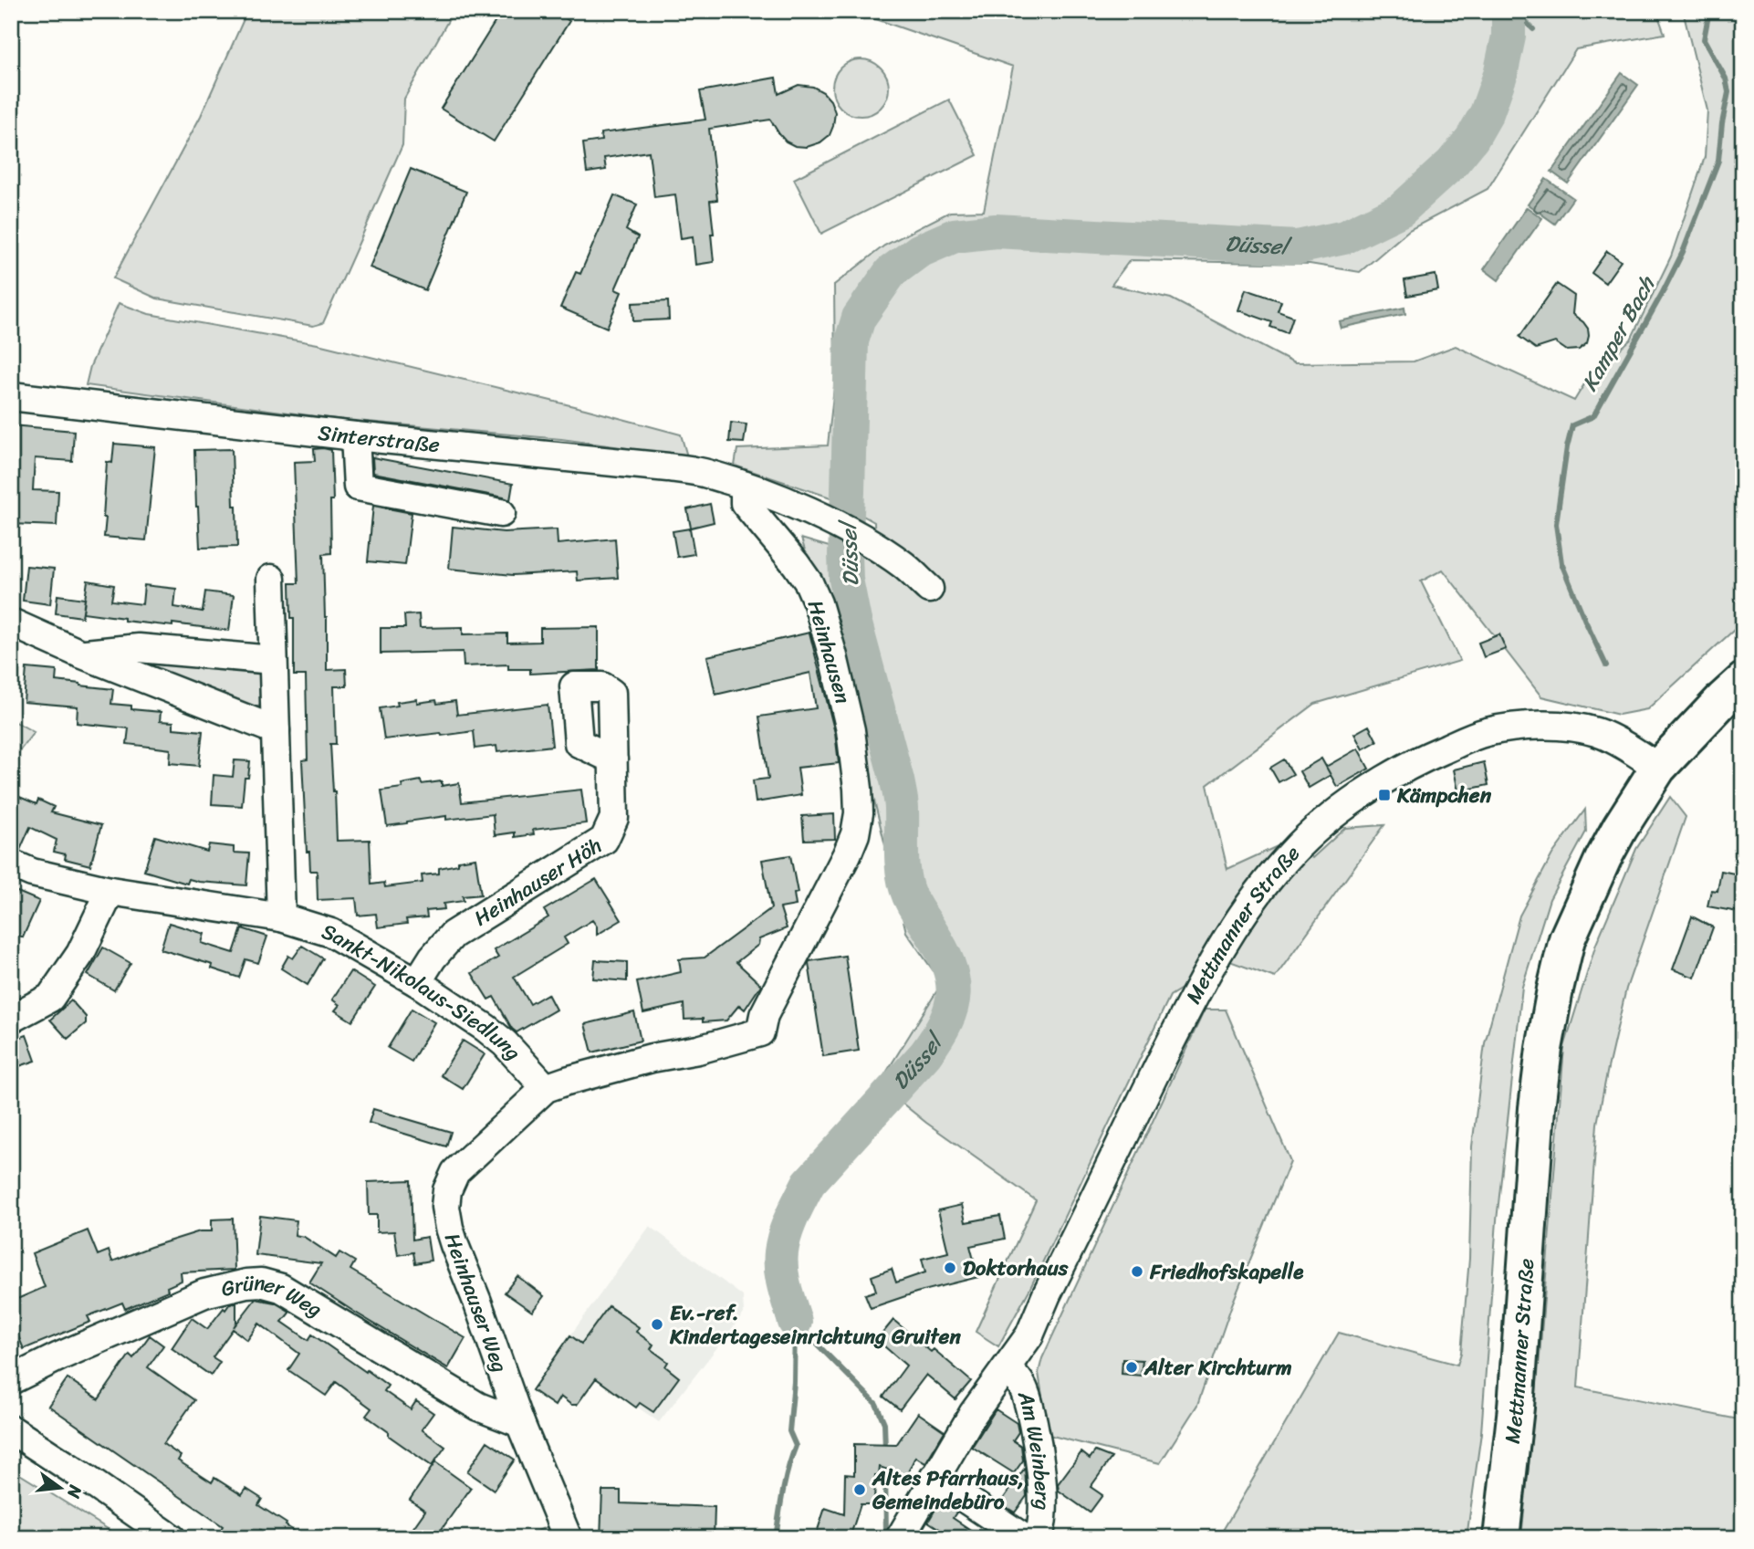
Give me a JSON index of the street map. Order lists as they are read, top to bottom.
{
  "streets": {
    "main road": ["Mettmanner Straße"],
    "street": [
      "Sinterstraße",
      "Heinhausen",
      "Heinhauser Höh",
      "Sankt-Nikolaus-Siedlung",
      "Heinhauser Weg",
      "Grüner Weg",
      "Am Weinberg"
    ]
  },
  "crossings": [
    ["Sinterstraße", "Heinhausen"],
    ["Heinhausen", "Heinhauser Weg"],
    ["Heinhauser Höh", "Sankt-Nikolaus-Siedlung"],
    ["Mettmanner Straße", "Am Weinberg"],
    ["Sankt-Nikolaus-Siedlung", "Heinhauser Weg"],
    ["Heinhauser Weg", "Grüner Weg"]
  ],
  "water": ["Düssel", "Kamper Bach"],
  "places": {
    "transit": ["Kämpchen"],
    "other": [
      "Doktorhaus",
      "Friedhofskapelle",
      "Ev.-ref. Kindertageseinrichtung Gruiten",
      "Alter Kirchturm",
      "Altes Pfarrhaus, Gemeindebüro"
    ]
  },
  "north": "right"
}
